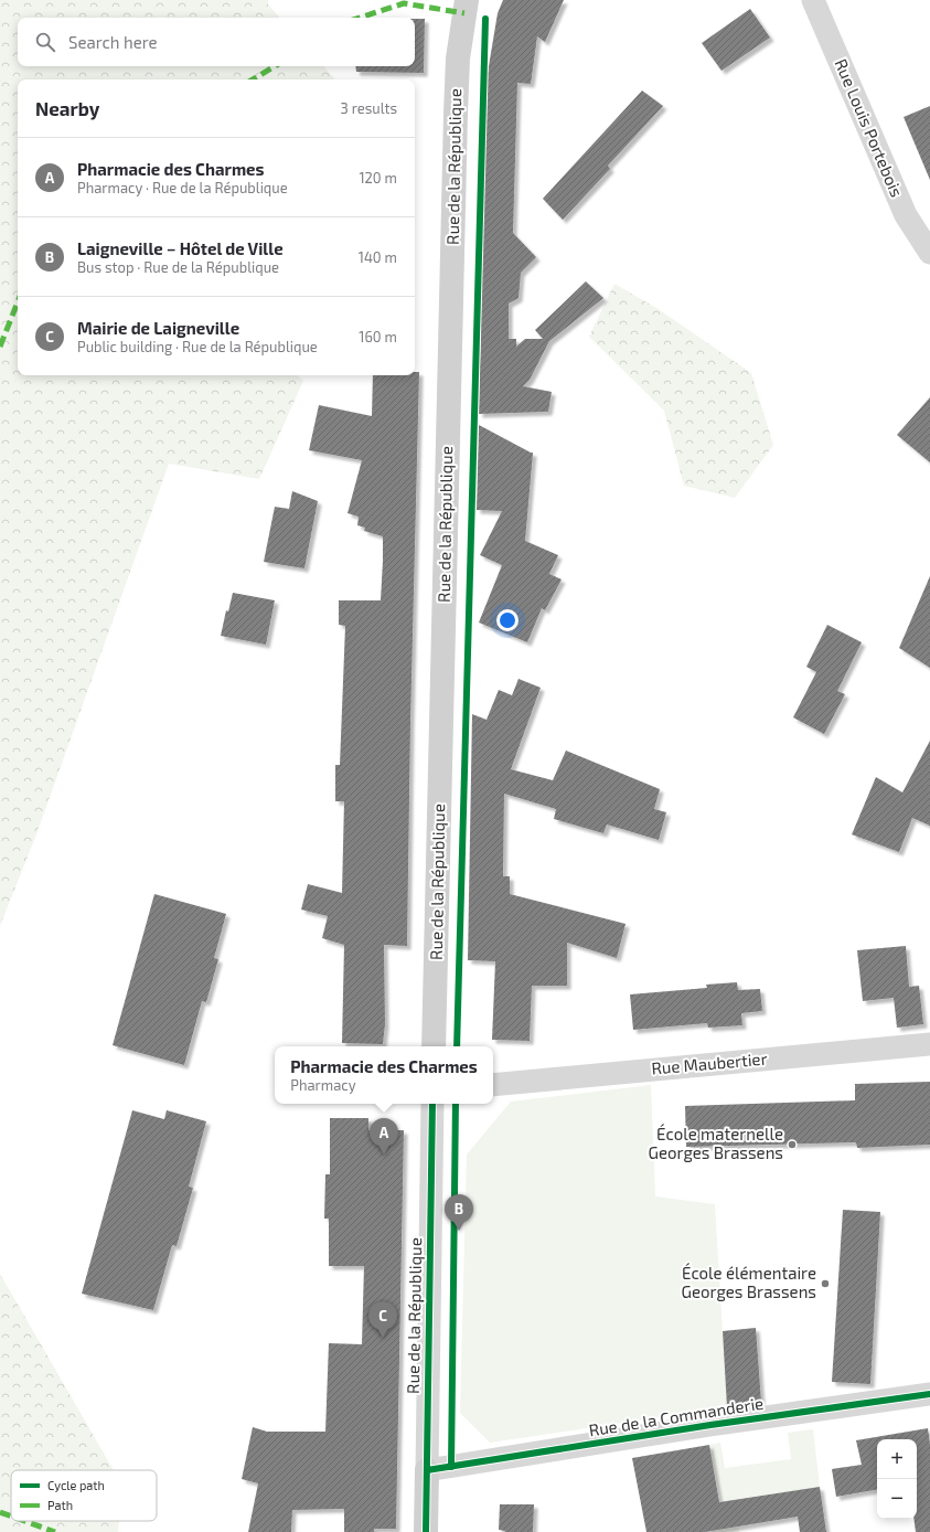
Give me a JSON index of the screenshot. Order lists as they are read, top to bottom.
{
  "streets": {
    "main road": ["Rue de la République"],
    "street": ["Rue Louis Portebois", "Rue Maubertier", "Rue de la Commanderie"]
  },
  "crossings": [
    ["Rue de la République", "Rue de la Commanderie"]
  ],
  "places": ["École maternelle Georges Brassens", "École élémentaire Georges Brassens"],
  "legend": ["Cycle path", "Path"],
  "page": {
    "search": "Search here",
    "heading": ["Nearby", "3 results"],
    "list": [
      {
        "mark": "A",
        "name": "Pharmacie des Charmes",
        "note": "Pharmacy · Rue de la République",
        "value": "120 m"
      },
      {
        "mark": "B",
        "name": "Laigneville – Hôtel de Ville",
        "note": "Bus stop · Rue de la République",
        "value": "140 m"
      },
      {
        "mark": "C",
        "name": "Mairie de Laigneville",
        "note": "Public building · Rue de la République",
        "value": "160 m"
      }
    ],
    "popup": ["Pharmacie des Charmes", "Pharmacy"],
    "pins": ["A", "B", "C"],
    "map_buttons": ["+", "−"]
  }
}
